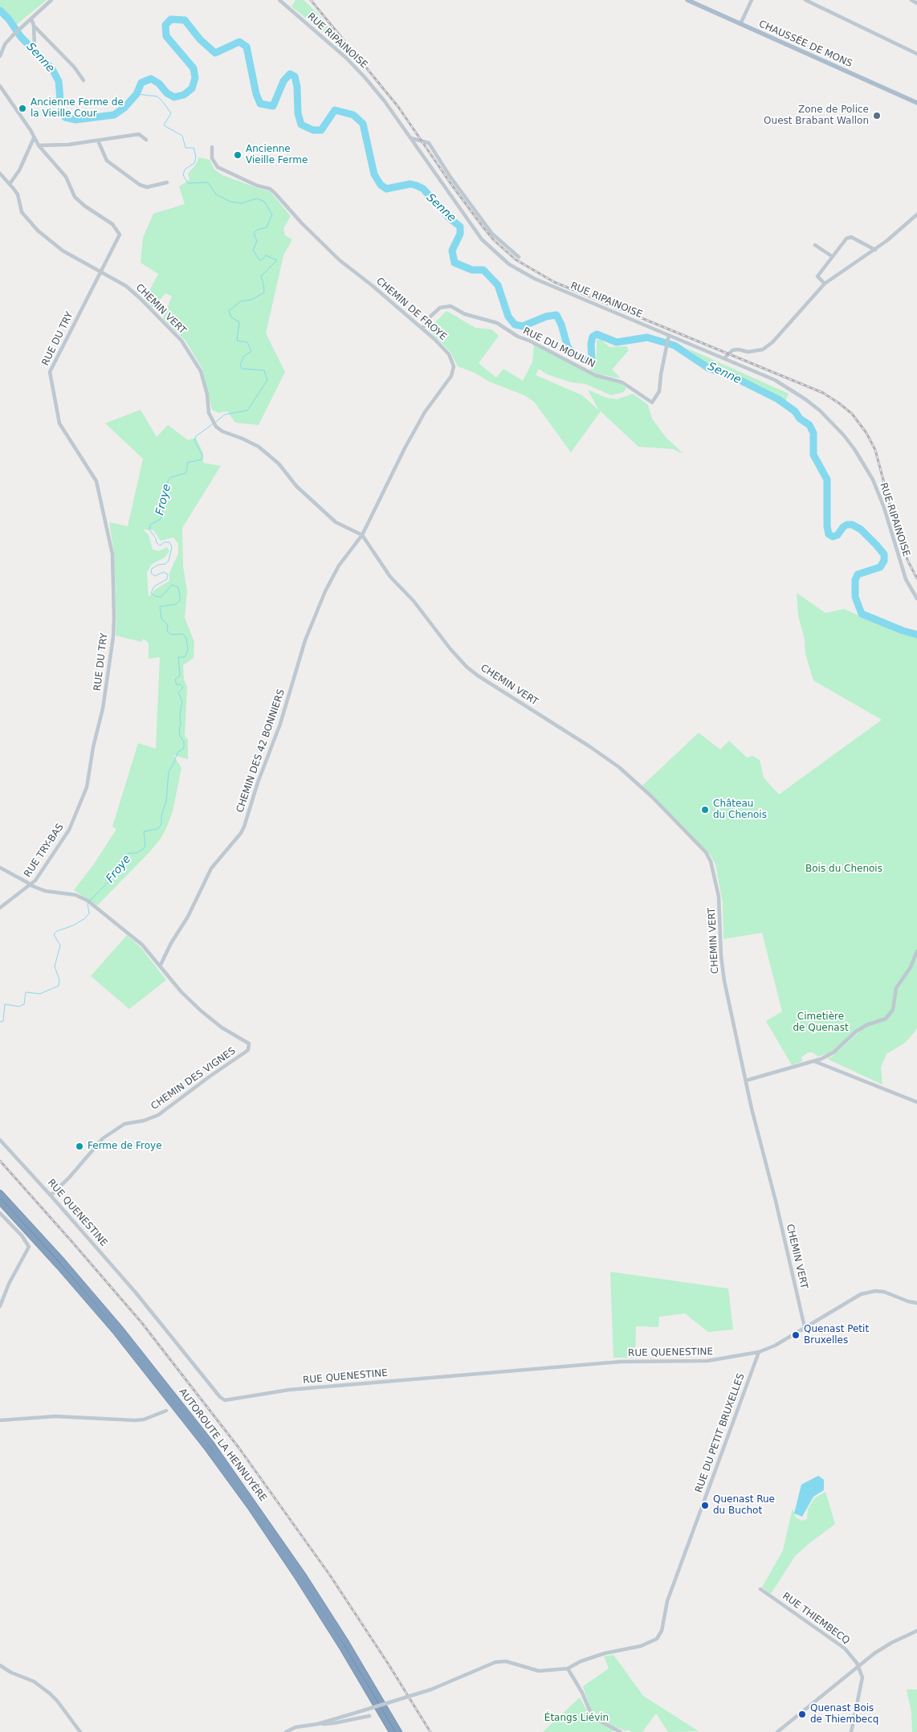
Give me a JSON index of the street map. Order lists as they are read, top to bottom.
{
  "streets": {
    "highway": ["AUTOROUTE LA HENNUYÈRE"],
    "main road": ["CHAUSSÉE DE MONS"],
    "street": [
      "RUE RIPAINOISE",
      "CHEMIN VERT",
      "CHEMIN DE FROYE",
      "RUE DU TRY",
      "RUE DU MOULIN",
      "CHEMIN DES 42 BONNIERS",
      "RUE TRY-BAS",
      "CHEMIN DES VIGNES",
      "RUE QUENESTINE",
      "RUE DU PETIT BRUXELLES",
      "RUE THIEMBECQ"
    ]
  },
  "crossings": [
    ["RUE RIPAINOISE", "RUE DU MOULIN"],
    ["CHEMIN VERT", "CHEMIN DE FROYE"],
    ["CHEMIN VERT", "RUE DU TRY"],
    ["CHEMIN VERT", "CHEMIN DES 42 BONNIERS"],
    ["CHEMIN VERT", "RUE QUENESTINE"],
    ["CHEMIN DE FROYE", "RUE DU MOULIN"],
    ["CHEMIN DE FROYE", "CHEMIN DES 42 BONNIERS"],
    ["RUE DU TRY", "RUE TRY-BAS"],
    ["CHEMIN DES 42 BONNIERS", "RUE TRY-BAS"],
    ["CHEMIN DES 42 BONNIERS", "CHEMIN DES VIGNES"],
    ["RUE TRY-BAS", "CHEMIN DES VIGNES"],
    ["CHEMIN DES VIGNES", "RUE QUENESTINE"],
    ["RUE QUENESTINE", "RUE DU PETIT BRUXELLES"]
  ],
  "water": ["Senne", "Froye"],
  "parks": ["Bois du Chenois", "Cimetière de Quenast", "Étangs Liévin"],
  "places": [
    "Ancienne Ferme de la Vieille Cour",
    "Zone de Police Ouest Brabant Wallon",
    "Ancienne Vieille Ferme",
    "Château du Chenois",
    "Ferme de Froye",
    "Quenast Petit Bruxelles",
    "Quenast Rue du Buchot",
    "Quenast Bois de Thiembecq"
  ]
}
